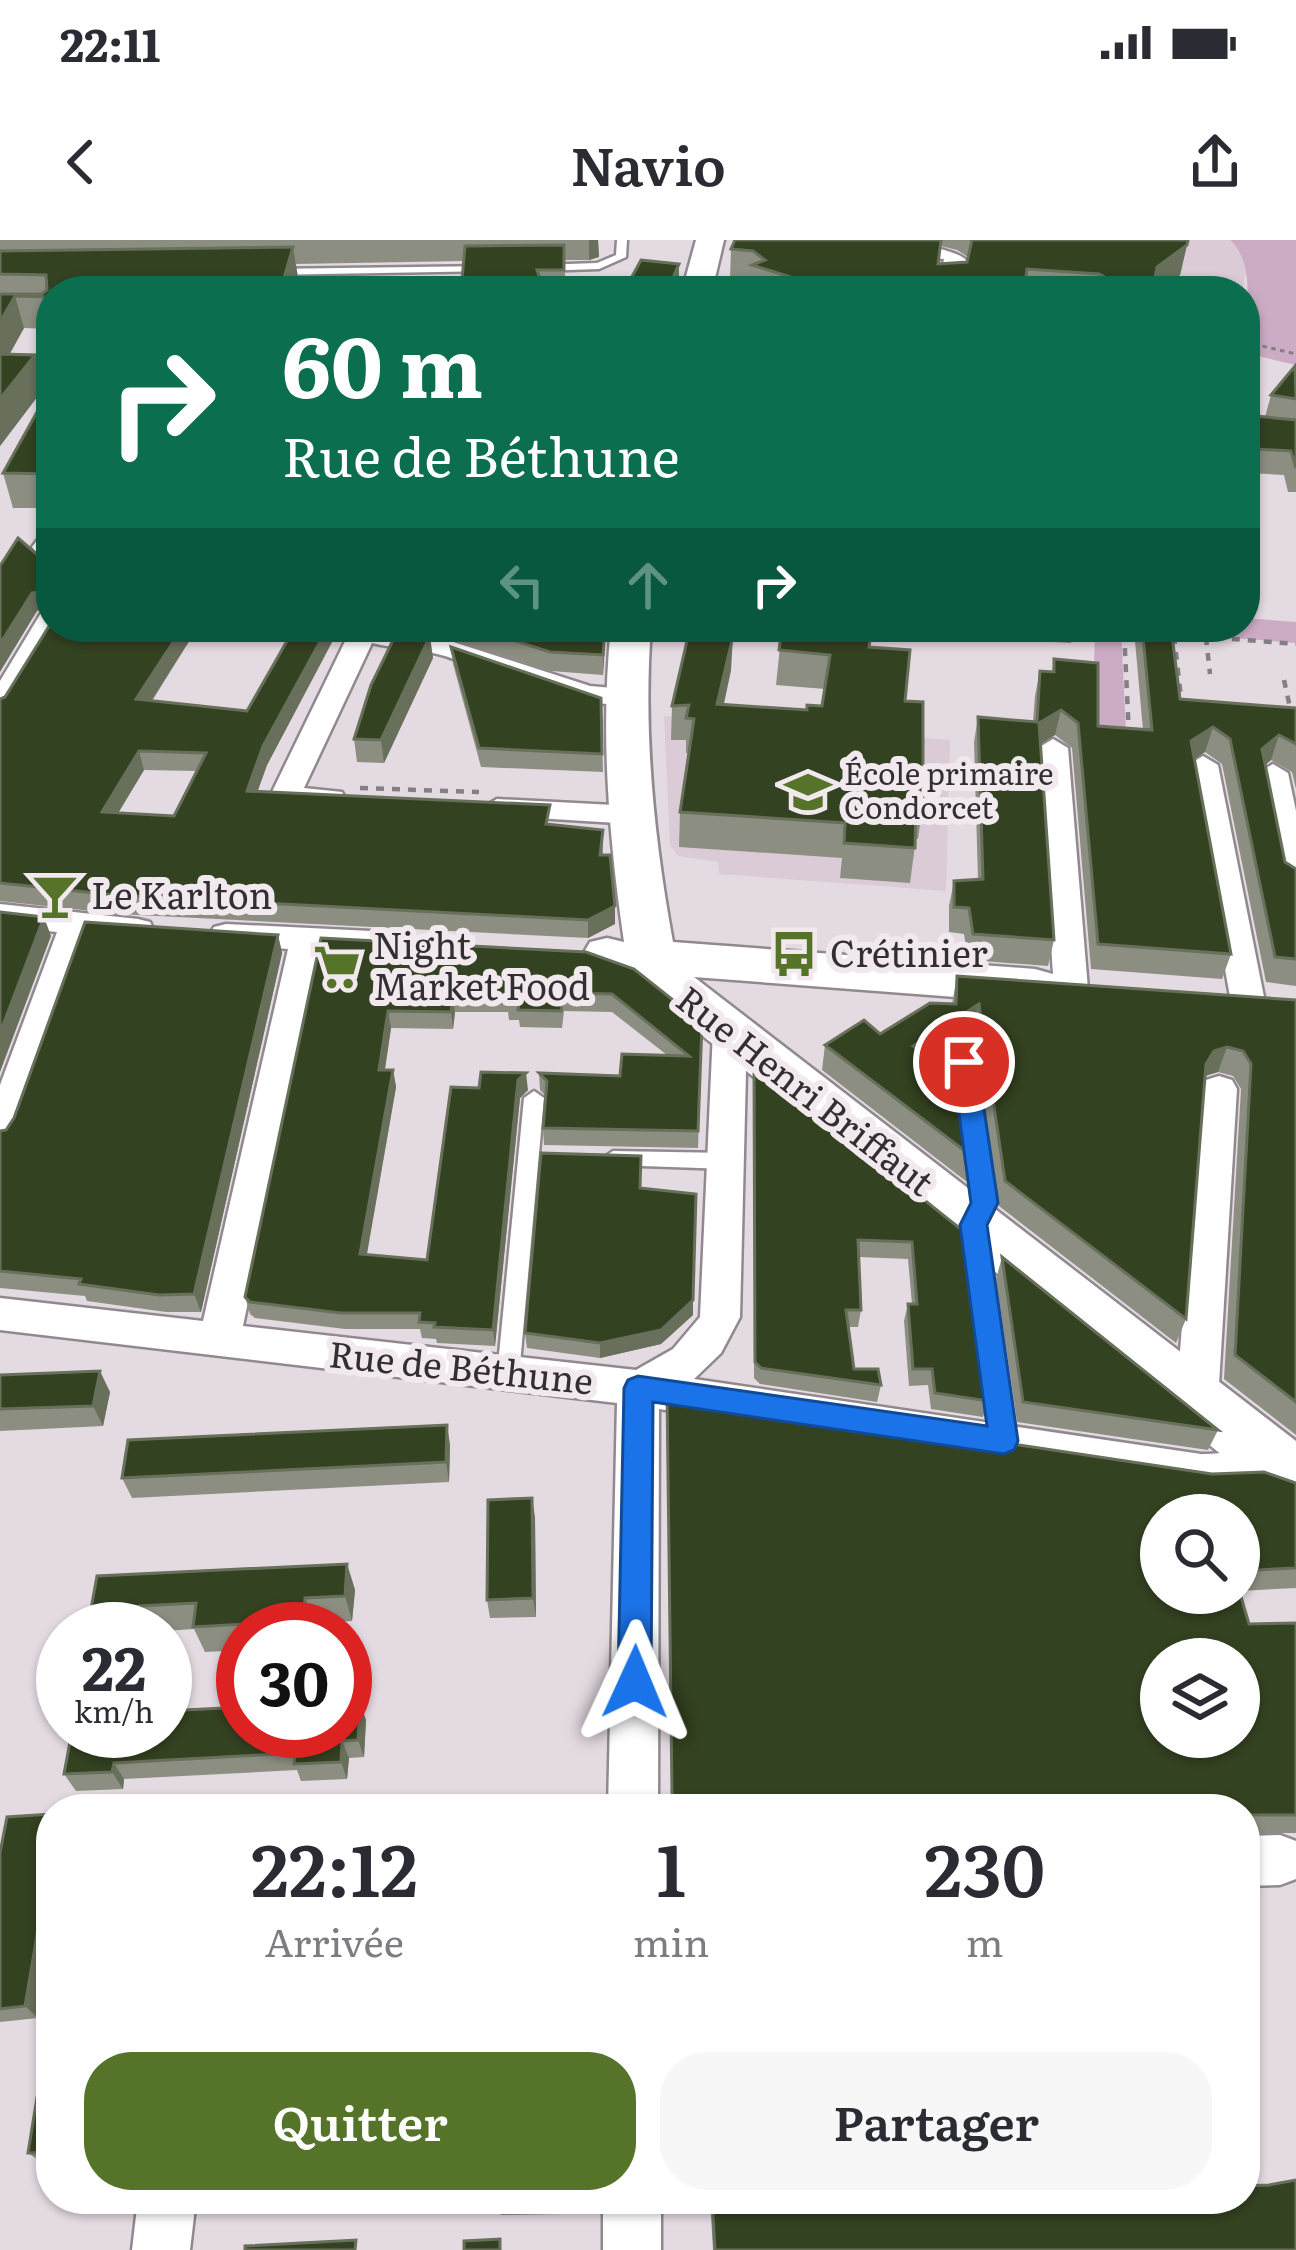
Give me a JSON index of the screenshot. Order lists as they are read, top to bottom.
{
  "streets": {
    "street": ["Rue Henri Briffaut", "Rue de Béthune"]
  },
  "crossings": [
    ["Rue Henri Briffaut", "Rue de Béthune"]
  ],
  "places": {
    "school or university": ["École primaire Condorcet"],
    "bar": ["Le Karlton"],
    "bus stop": ["Crétinier"],
    "supermarket": ["Night Market Food"]
  },
  "page": {
    "status": "22:11",
    "header": "Navio",
    "turn": ["60 m", "Rue de Béthune"],
    "speed": "22 km/h",
    "limit": "30",
    "eta": [
      "22:12",
      "Arrivée",
      "1",
      "min",
      "230",
      "m"
    ],
    "buttons": ["Quitter", "Partager"]
  }
}
